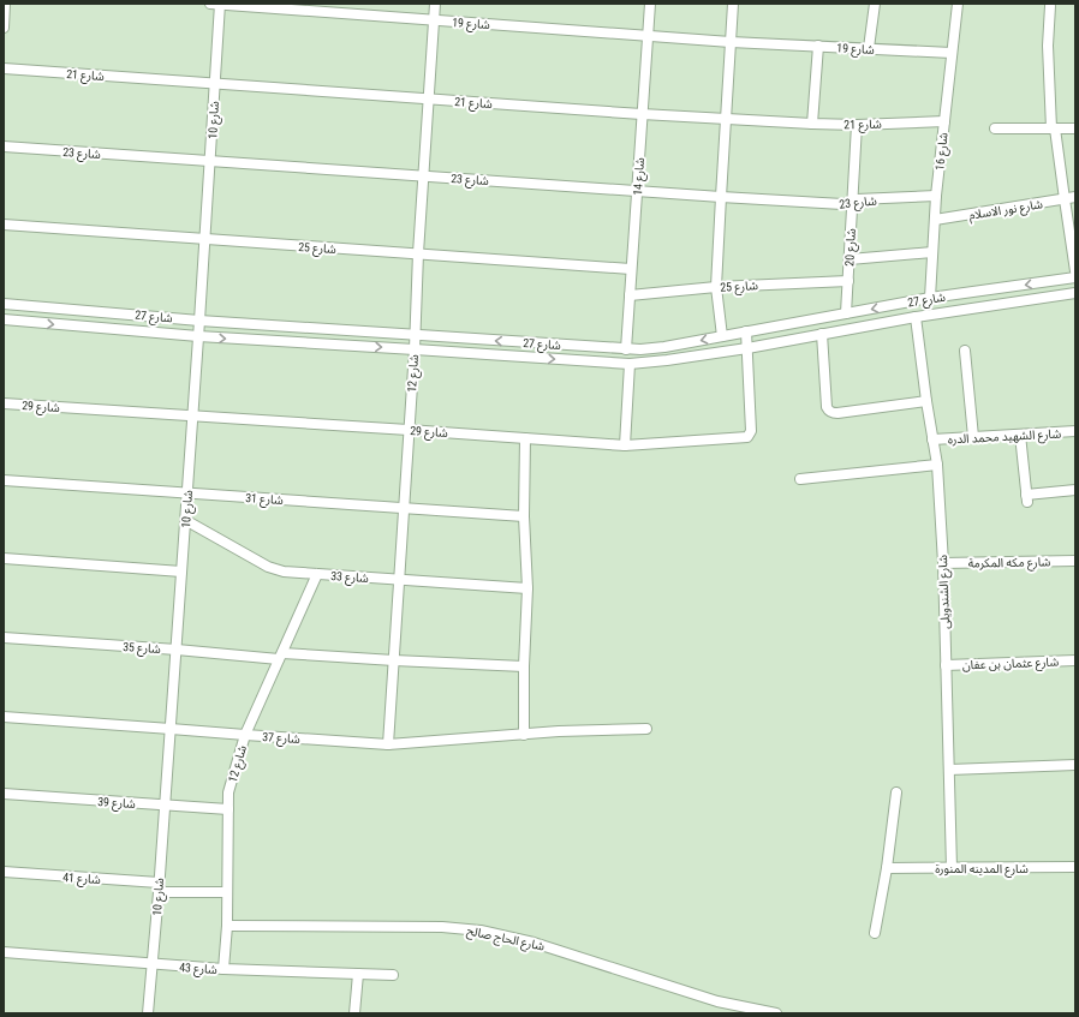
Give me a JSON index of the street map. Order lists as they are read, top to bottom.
{
  "streets": {
    "street": [
      "شارع 19",
      "شارع 21",
      "شارع 10",
      "شارع 16",
      "شارع 23",
      "شارع 14",
      "شارع نور الاسلام",
      "شارع 25",
      "شارع 20",
      "شارع 27",
      "شارع 12",
      "شارع 29",
      "شارع الشهيد محمد الدره",
      "شارع 31",
      "شارع مكه المكرمة",
      "شارع 33",
      "شارع الشندويلى",
      "شارع 35",
      "شارع عثمان بن عفان",
      "شارع 37",
      "شارع 39",
      "شارع المدينه المنورة",
      "شارع 41",
      "شارع الحاج صالح",
      "شارع 43"
    ]
  },
  "crossings": [
    ["شارع 19", "شارع 10"],
    ["شارع 19", "شارع 16"],
    ["شارع 19", "شارع 14"],
    ["شارع 19", "شارع 12"],
    ["شارع 21", "شارع 10"],
    ["شارع 21", "شارع 16"],
    ["شارع 21", "شارع 14"],
    ["شارع 21", "شارع 20"],
    ["شارع 21", "شارع 12"],
    ["شارع 10", "شارع 23"],
    ["شارع 10", "شارع 25"],
    ["شارع 10", "شارع 27"],
    ["شارع 10", "شارع 29"],
    ["شارع 10", "شارع 31"],
    ["شارع 10", "شارع 33"],
    ["شارع 10", "شارع 35"],
    ["شارع 10", "شارع 37"],
    ["شارع 10", "شارع 39"],
    ["شارع 10", "شارع 41"],
    ["شارع 10", "شارع 43"],
    ["شارع 16", "شارع 23"],
    ["شارع 16", "شارع نور الاسلام"],
    ["شارع 16", "شارع 27"],
    ["شارع 23", "شارع 14"],
    ["شارع 23", "شارع 20"],
    ["شارع 23", "شارع 12"],
    ["شارع 14", "شارع 25"],
    ["شارع 14", "شارع 27"],
    ["شارع 25", "شارع 20"],
    ["شارع 25", "شارع 12"],
    ["شارع 20", "شارع 27"],
    ["شارع 27", "شارع 12"],
    ["شارع 27", "شارع 29"],
    ["شارع 27", "شارع الشندويلى"],
    ["شارع 12", "شارع 29"],
    ["شارع 12", "شارع 31"],
    ["شارع 12", "شارع 33"],
    ["شارع 12", "شارع 35"],
    ["شارع 12", "شارع 37"],
    ["شارع 12", "شارع 39"],
    ["شارع 12", "شارع 41"],
    ["شارع 12", "شارع الحاج صالح"],
    ["شارع 12", "شارع 43"],
    ["شارع الشهيد محمد الدره", "شارع الشندويلى"],
    ["شارع مكه المكرمة", "شارع الشندويلى"],
    ["شارع الشندويلى", "شارع عثمان بن عفان"],
    ["شارع الشندويلى", "شارع المدينه المنورة"]
  ]
}
